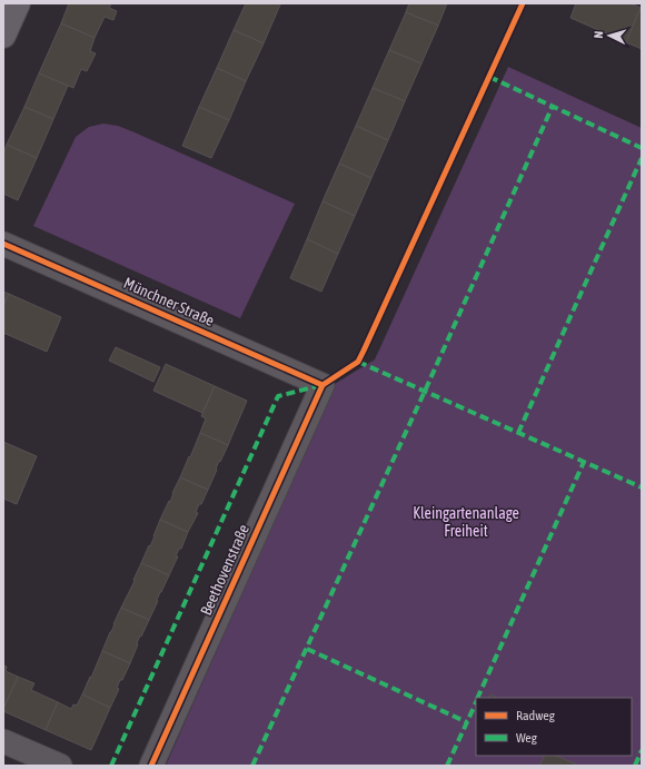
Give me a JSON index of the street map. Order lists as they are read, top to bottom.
{
  "streets": {
    "street": ["Münchner Straße", "Beethovenstraße"]
  },
  "crossings": [
    ["Münchner Straße", "Beethovenstraße"]
  ],
  "parks": ["Kleingartenanlage Freiheit"],
  "legend": ["Radweg", "Weg"],
  "north": "left"
}
